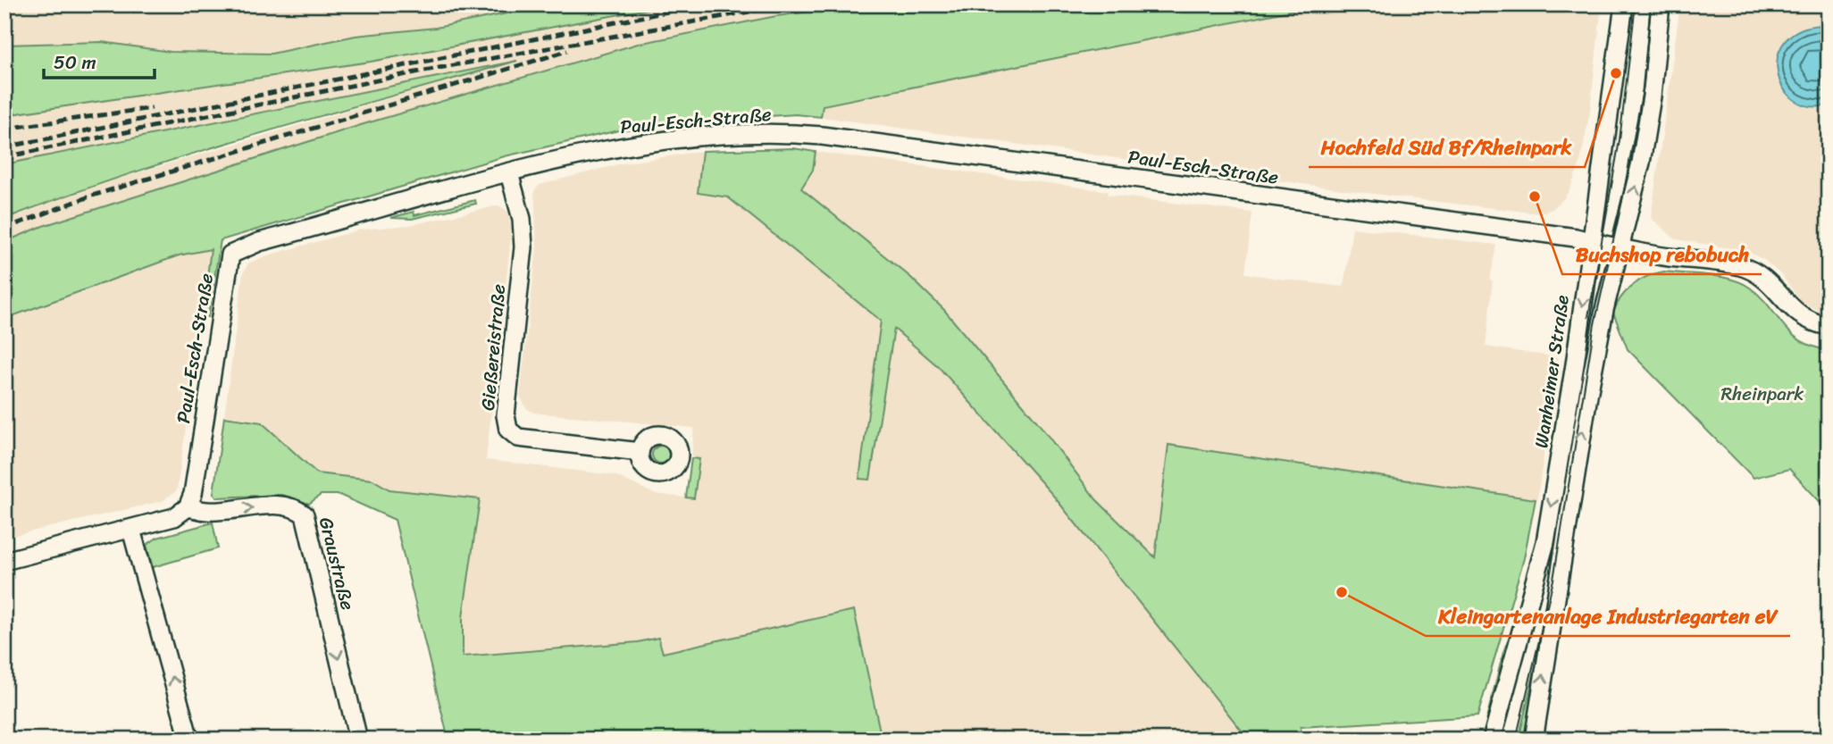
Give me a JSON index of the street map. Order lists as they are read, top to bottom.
{
  "streets": {
    "street": [
      "Paul-Esch-Straße",
      "Gießereistraße",
      "Wanheimer Straße",
      "Graustraße"
    ]
  },
  "crossings": [
    ["Paul-Esch-Straße", "Gießereistraße"],
    ["Paul-Esch-Straße", "Wanheimer Straße"],
    ["Paul-Esch-Straße", "Graustraße"]
  ],
  "one_way": ["Graustraße"],
  "parks": ["Rheinpark"],
  "places": ["Hochfeld Süd Bf/Rheinpark", "Buchshop rebobuch", "Kleingartenanlage Industriegarten eV"],
  "scale_bar": "50 m"
}
